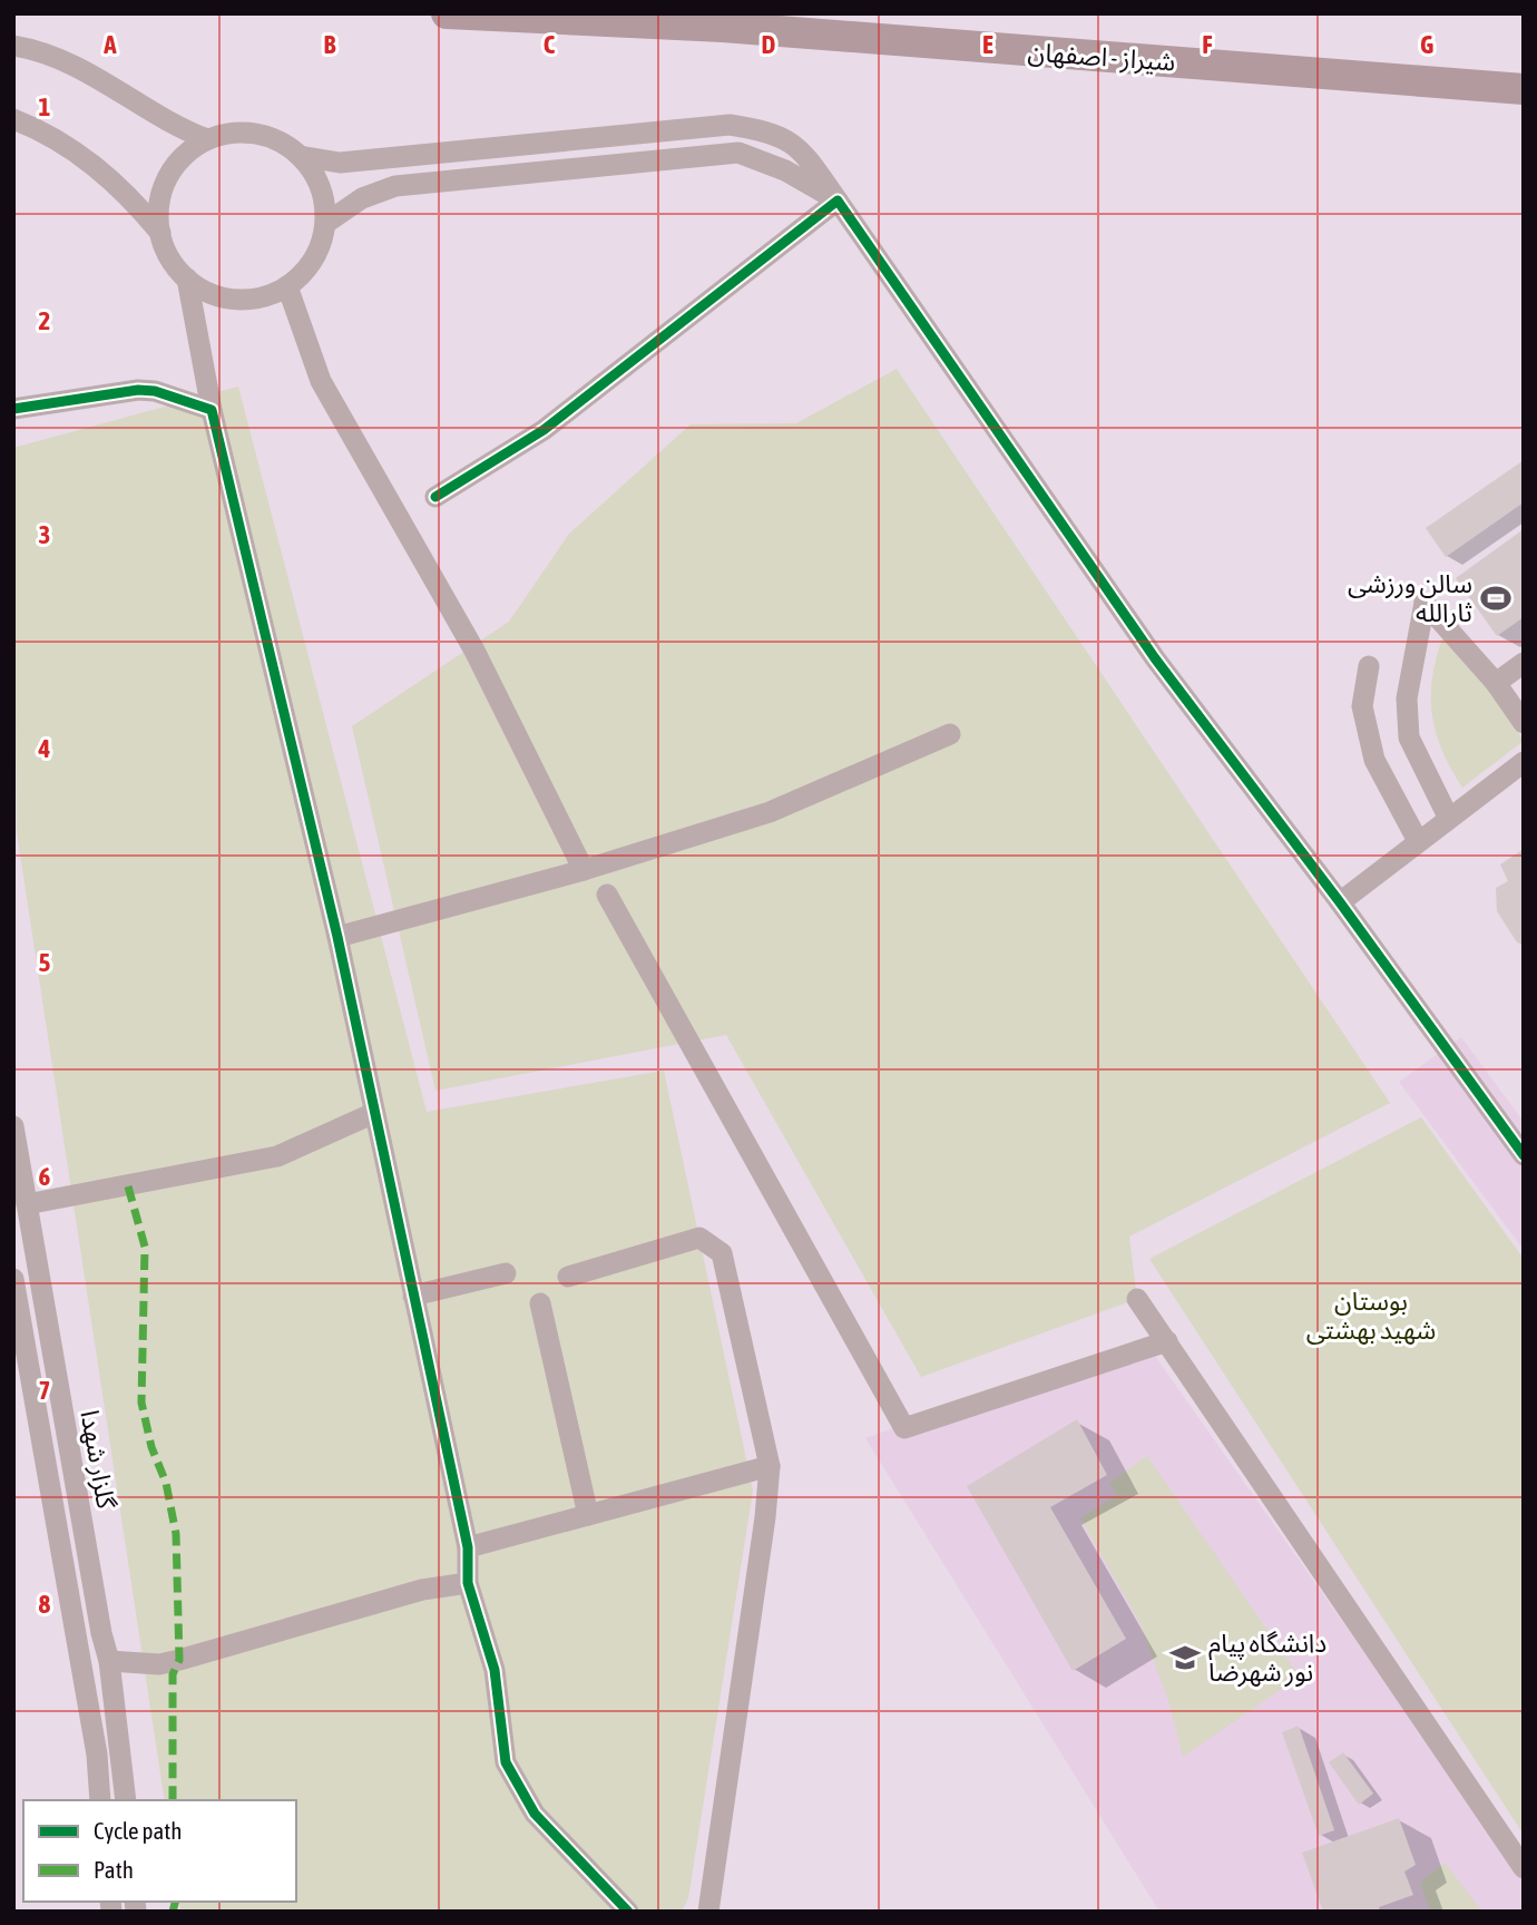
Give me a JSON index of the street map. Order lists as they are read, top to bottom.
{
  "streets": {
    "highway": ["شیراز - اصفهان"],
    "street": ["گلزار شهدا"]
  },
  "parks": ["بوستان شهید بهشتی"],
  "places": {
    "sports": ["سالن ورزشی ثارالله"],
    "school or university": ["دانشگاه پیام نور شهرضا"]
  },
  "legend": ["Cycle path", "Path"],
  "grid": {
    "columns": [
      "A",
      "B",
      "C",
      "D",
      "E",
      "F",
      "G"
    ],
    "rows": [
      "1",
      "2",
      "3",
      "4",
      "5",
      "6",
      "7",
      "8"
    ]
  }
}
